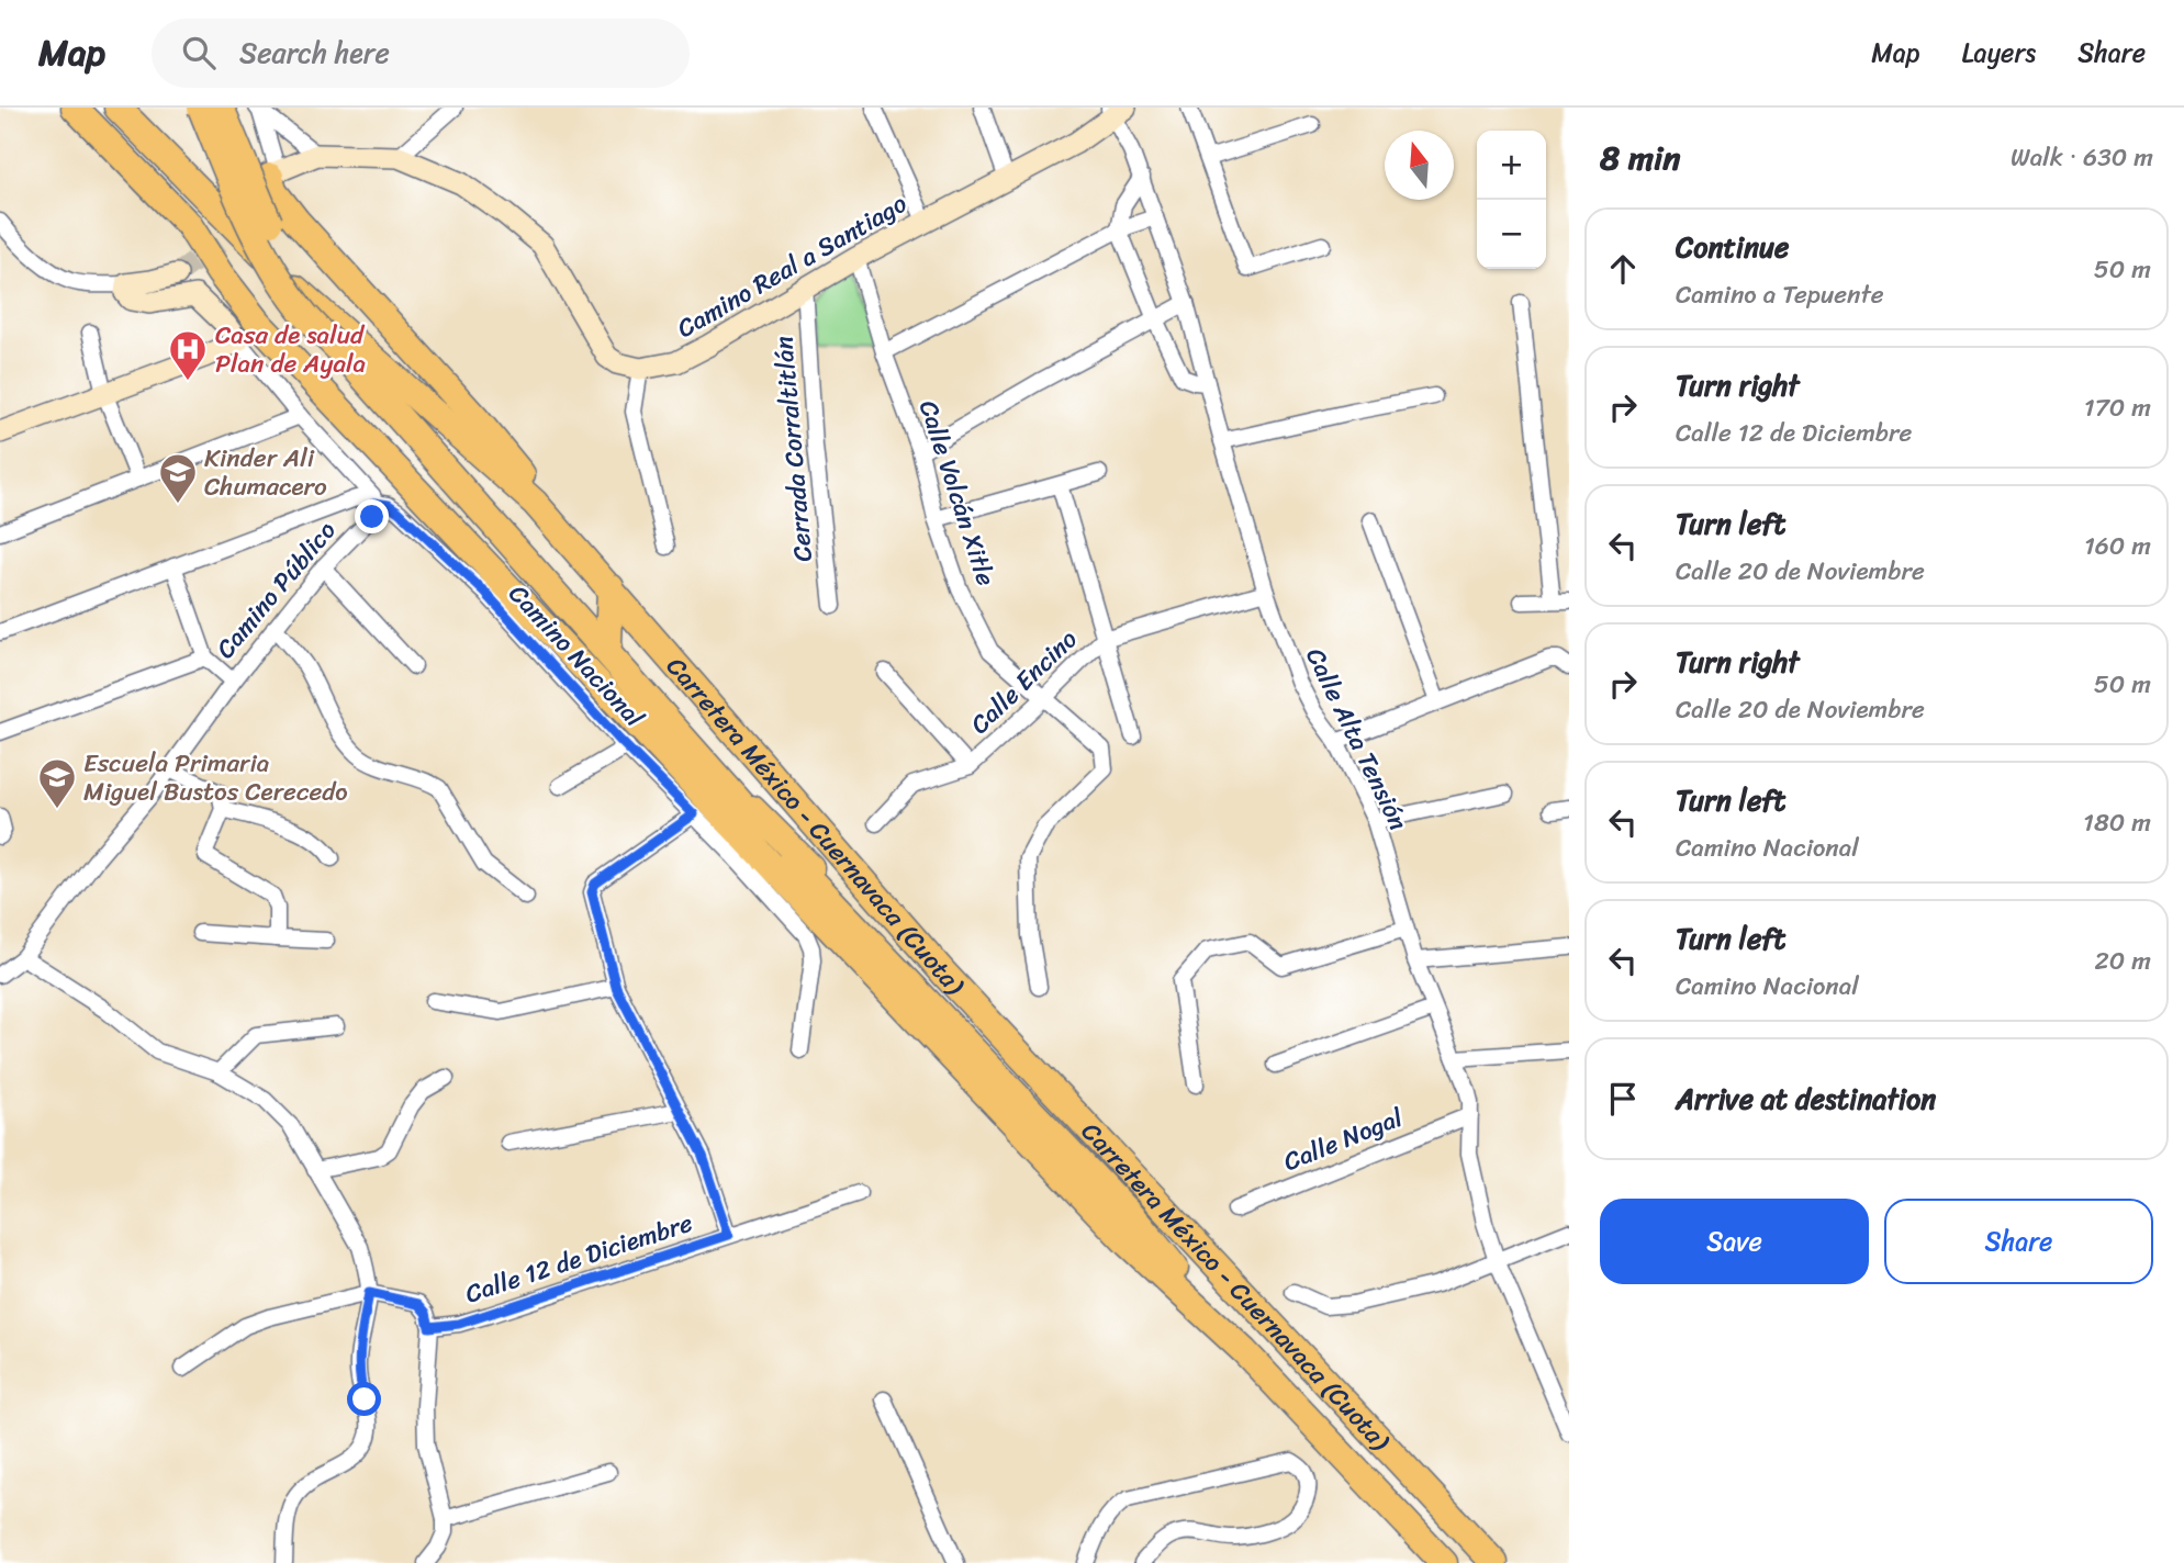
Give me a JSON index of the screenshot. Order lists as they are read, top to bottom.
{
  "streets": {
    "highway": ["Carretera México - Cuernavaca (Cuota)"],
    "street": [
      "Camino Real a Santiago",
      "Cerrada Corraltitlán",
      "Calle Volcán Xitle",
      "Camino Público",
      "Camino Nacional",
      "Calle Encino",
      "Calle Alta Tensión",
      "Calle Nogal",
      "Calle 12 de Diciembre"
    ]
  },
  "crossings": [
    ["Camino Real a Santiago", "Cerrada Corraltitlán"],
    ["Camino Real a Santiago", "Calle Volcán Xitle"],
    ["Camino Real a Santiago", "Calle Alta Tensión"],
    ["Calle Volcán Xitle", "Calle Encino"],
    ["Camino Público", "Camino Nacional"],
    ["Calle Encino", "Calle Alta Tensión"],
    ["Calle Alta Tensión", "Calle Nogal"]
  ],
  "places": {
    "hospital": ["Casa de salud Plan de Ayala"],
    "school or university": ["Kinder Ali Chumacero", "Escuela Primaria Miguel Bustos Cerecedo"]
  },
  "north": "top",
  "page": {
    "header": "Map",
    "search": "Search here",
    "nav": ["Map", "Layers", "Share"],
    "heading": ["8 min", "Walk · 630 m"],
    "map_buttons": ["+", "−"],
    "list": [
      ["Continue", "Camino a Tepuente", "50 m"],
      ["Turn right", "Calle 12 de Diciembre", "170 m"],
      ["Turn left", "Calle 20 de Noviembre", "160 m"],
      ["Turn right", "Calle 20 de Noviembre", "50 m"],
      ["Turn left", "Camino Nacional", "180 m"],
      ["Turn left", "Camino Nacional", "20 m"],
      "Arrive at destination"
    ],
    "buttons": ["Save", "Share"]
  }
}
